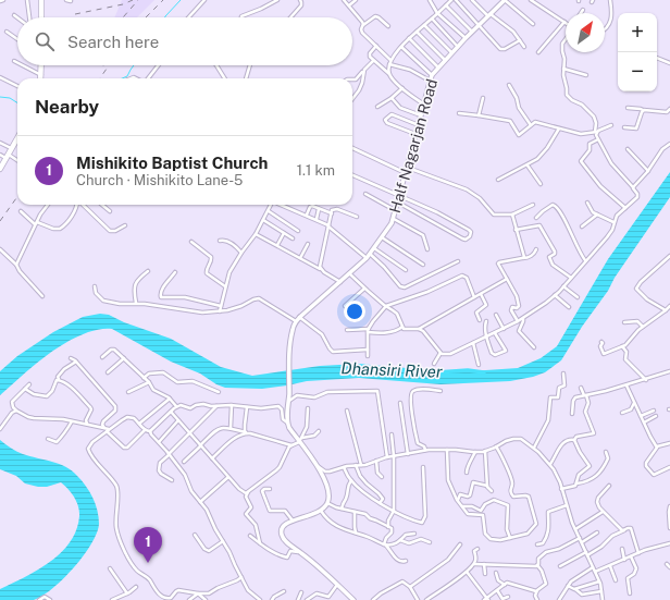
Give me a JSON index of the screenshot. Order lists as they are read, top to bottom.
{
  "streets": {
    "main road": ["Half Nagarjan Road"]
  },
  "water": ["Dhansiri River"],
  "north": "top right",
  "page": {
    "map_buttons": ["+", "−"],
    "search": "Search here",
    "heading": "Nearby",
    "list": [
      {
        "mark": "1",
        "name": "Mishikito Baptist Church",
        "note": "Church · Mishikito Lane-5",
        "value": "1.1 km"
      }
    ],
    "pins": "1"
  }
}
